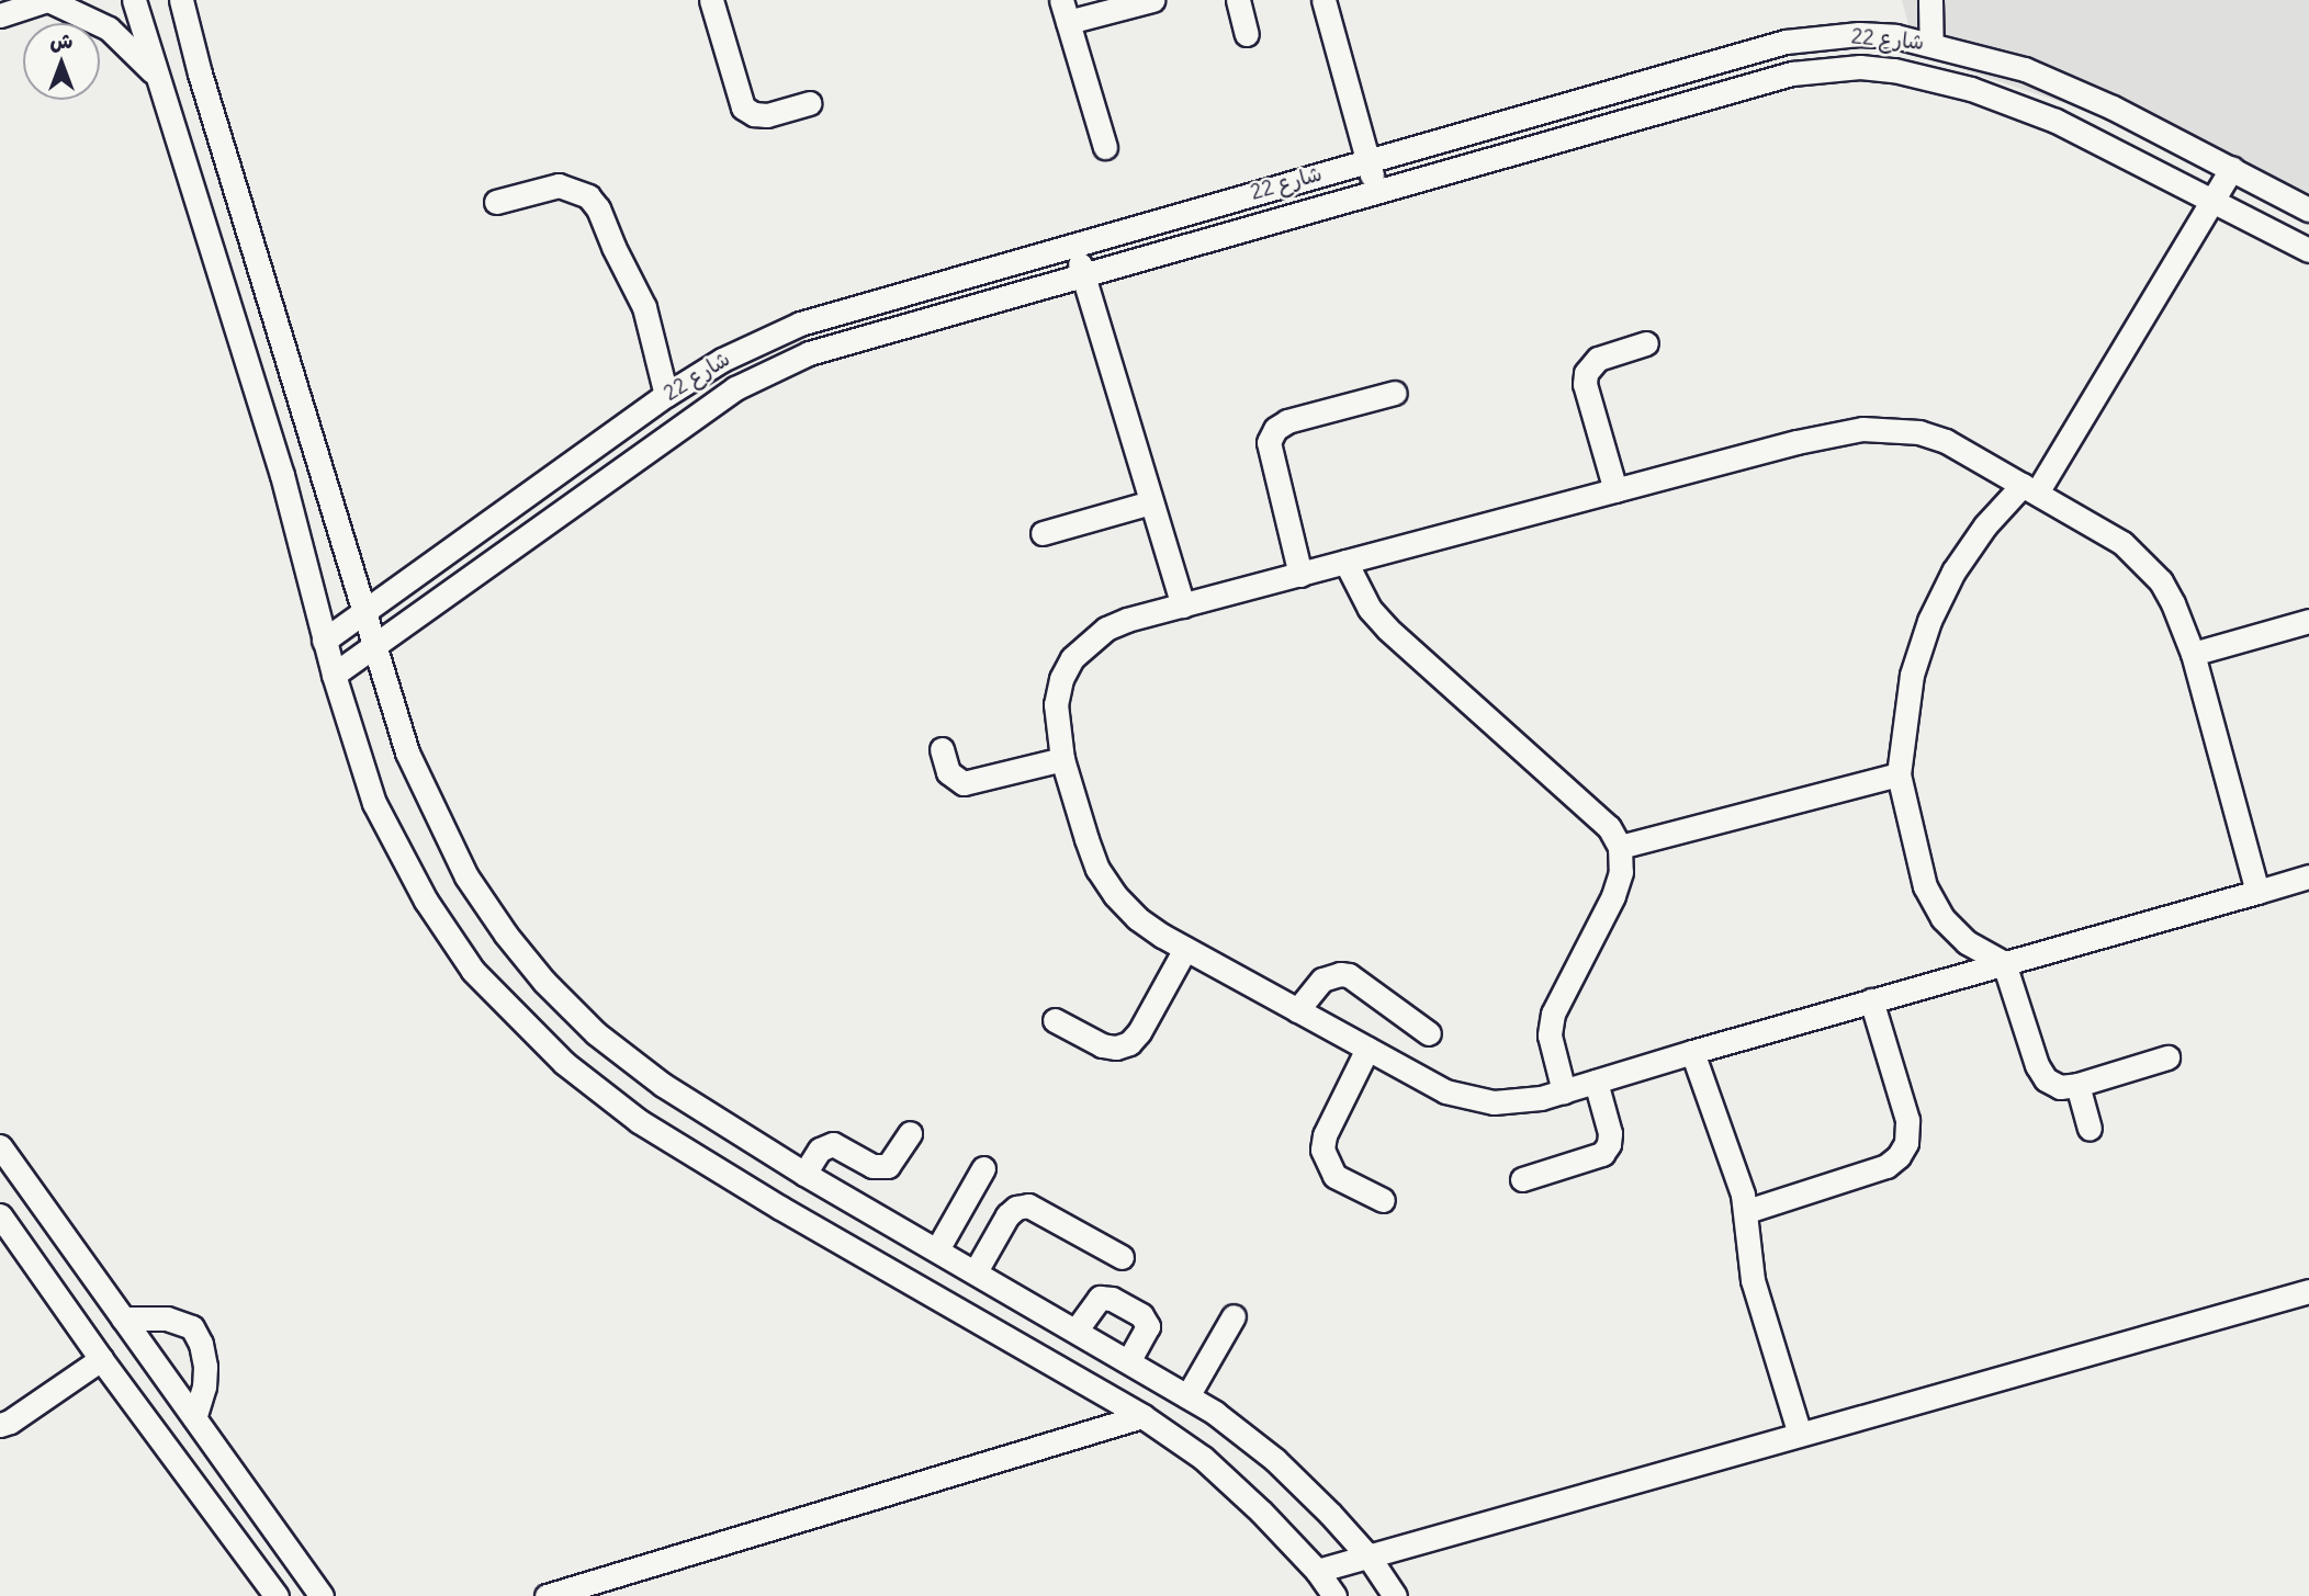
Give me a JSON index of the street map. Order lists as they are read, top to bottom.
{
  "streets": {
    "street": ["شارع 22"]
  },
  "north": "top"
}
